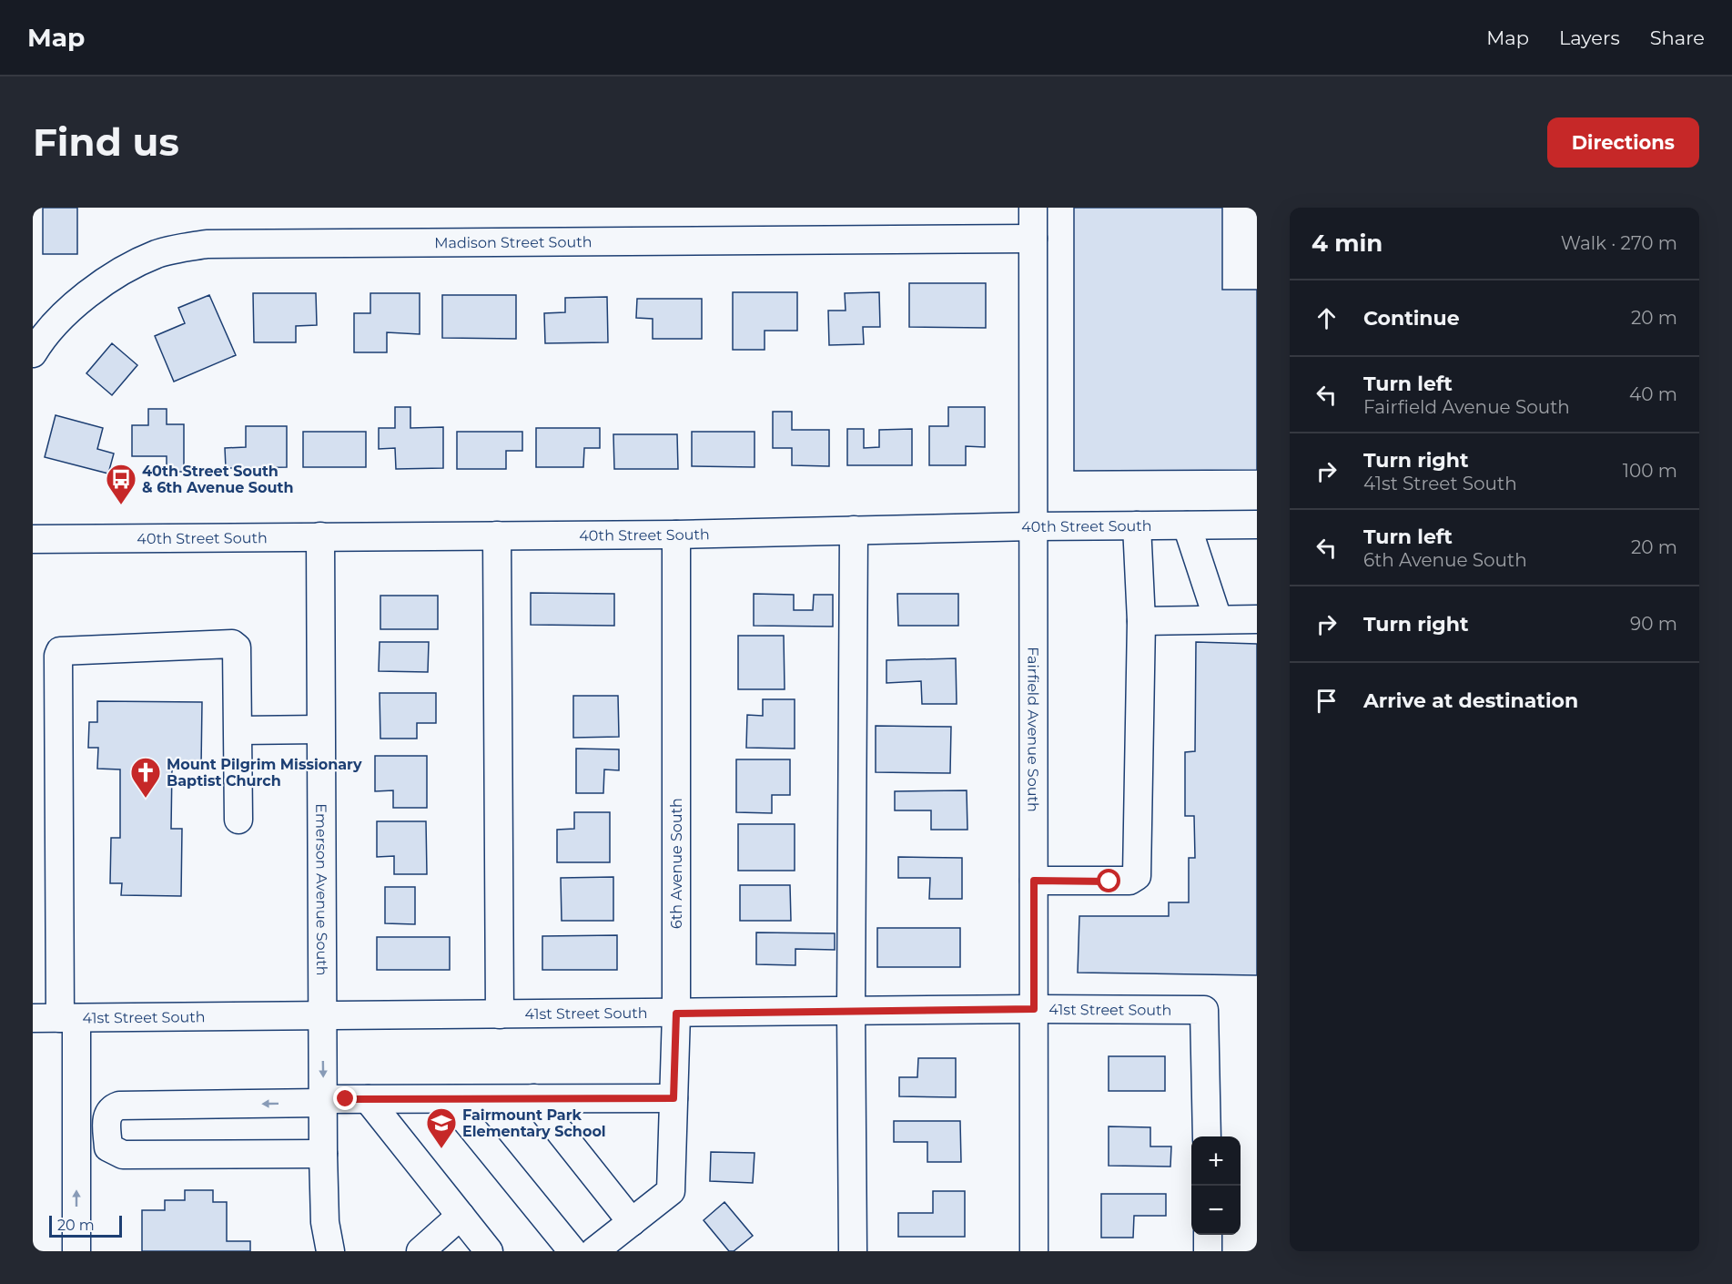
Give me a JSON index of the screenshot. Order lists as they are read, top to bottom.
{
  "streets": {
    "street": [
      "Madison Street South",
      "40th Street South",
      "Fairfield Avenue South",
      "6th Avenue South",
      "Emerson Avenue South",
      "41st Street South"
    ]
  },
  "crossings": [
    ["Madison Street South", "Fairfield Avenue South"],
    ["40th Street South", "Fairfield Avenue South"],
    ["40th Street South", "6th Avenue South"],
    ["40th Street South", "Emerson Avenue South"],
    ["Fairfield Avenue South", "41st Street South"],
    ["6th Avenue South", "41st Street South"],
    ["Emerson Avenue South", "41st Street South"]
  ],
  "places": {
    "bus stop": ["40th Street South & 6th Avenue South"],
    "church": ["Mount Pilgrim Missionary Baptist Church"],
    "school or university": ["Fairmount Park Elementary School"]
  },
  "scale_bar": "20 m",
  "page": {
    "header": "Map",
    "nav": ["Map", "Layers", "Share"],
    "buttons": "Directions",
    "title": "Find us",
    "heading": ["4 min", "Walk · 270 m"],
    "list": [
      ["Continue", "20 m"],
      ["Turn left", "Fairfield Avenue South", "40 m"],
      ["Turn right", "41st Street South", "100 m"],
      ["Turn left", "6th Avenue South", "20 m"],
      ["Turn right", "90 m"],
      "Arrive at destination"
    ],
    "map_buttons": ["+", "−"],
    "scale": "20 m"
  }
}
